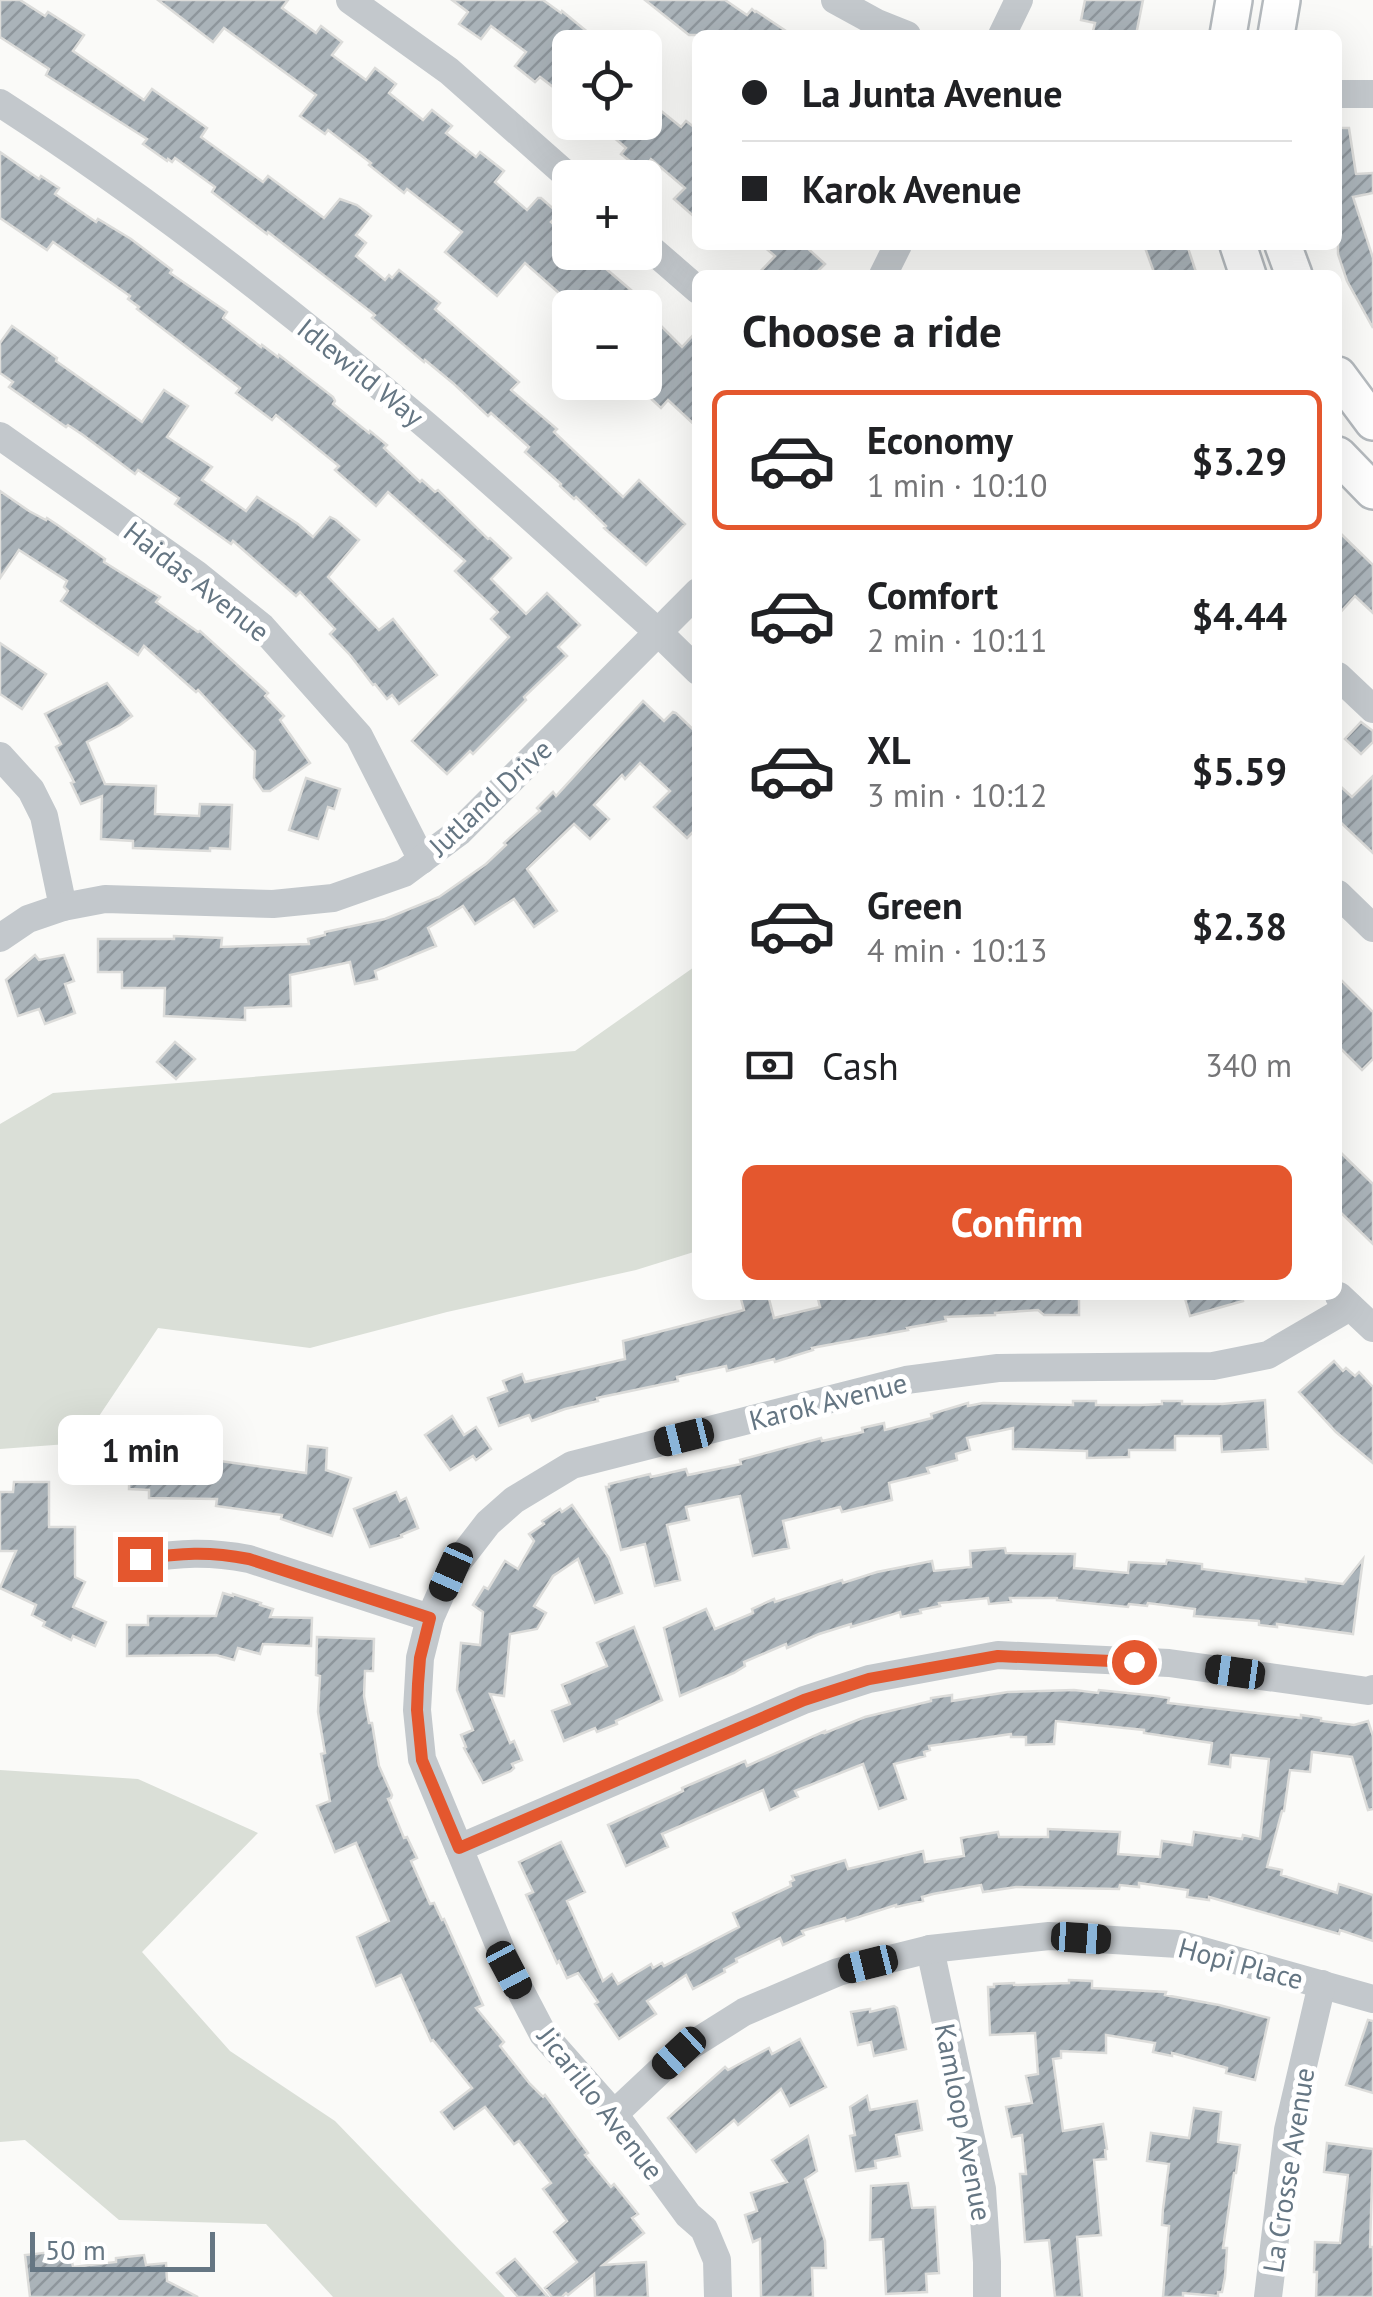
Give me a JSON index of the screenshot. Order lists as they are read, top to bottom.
{
  "streets": {
    "street": [
      "Idlewild Way",
      "Haidas Avenue",
      "Jutland Drive",
      "Karok Avenue",
      "Hopi Place",
      "Jicarillo Avenue",
      "Kamloop Avenue",
      "La Crosse Avenue"
    ]
  },
  "crossings": [
    ["Idlewild Way", "Jutland Drive"],
    ["Haidas Avenue", "Jutland Drive"],
    ["Karok Avenue", "Jicarillo Avenue"],
    ["Hopi Place", "Jicarillo Avenue"],
    ["Hopi Place", "Kamloop Avenue"],
    ["Hopi Place", "La Crosse Avenue"]
  ],
  "scale_bar": "50 m",
  "page": {
    "map_buttons": ["+", "−"],
    "banner": ["La Junta Avenue", "Karok Avenue"],
    "heading": "Choose a ride",
    "list": [
      {
        "name": "Economy",
        "note": "1 min · 10:10",
        "value": "$3.29"
      },
      {
        "name": "Comfort",
        "note": "2 min · 10:11",
        "value": "$4.44"
      },
      {
        "name": "XL",
        "note": "3 min · 10:12",
        "value": "$5.59"
      },
      {
        "name": "Green",
        "note": "4 min · 10:13",
        "value": "$2.38"
      }
    ],
    "pay": ["Cash", "340 m"],
    "buttons": "Confirm",
    "bubble": "1 min",
    "scale": "50 m"
  }
}
